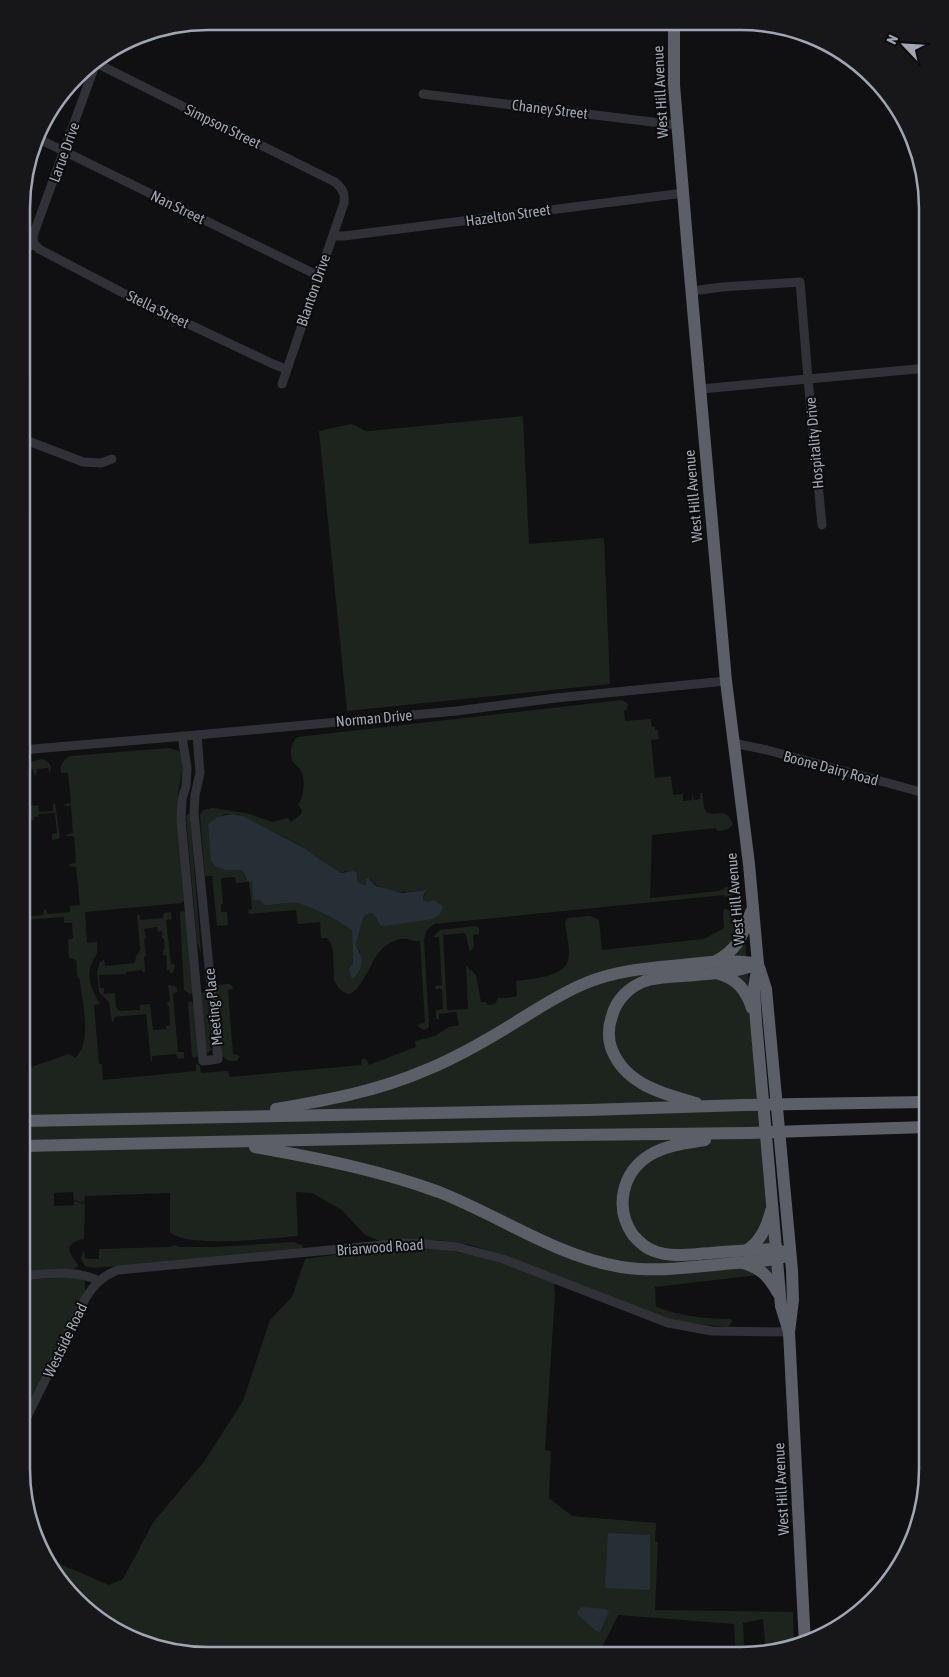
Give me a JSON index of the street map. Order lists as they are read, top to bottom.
{
  "streets": {
    "highway": ["West Hill Avenue"],
    "street": [
      "Chaney Street",
      "Simpson Street",
      "Larue Drive",
      "Nan Street",
      "Hazelton Street",
      "Blanton Drive",
      "Stella Street",
      "Hospitality Drive",
      "Norman Drive",
      "Boone Dairy Road",
      "Meeting Place",
      "Briarwood Road",
      "Westside Road"
    ]
  },
  "crossings": [
    ["West Hill Avenue", "Chaney Street"],
    ["West Hill Avenue", "Hazelton Street"],
    ["West Hill Avenue", "Hospitality Drive"],
    ["West Hill Avenue", "Norman Drive"],
    ["West Hill Avenue", "Boone Dairy Road"],
    ["West Hill Avenue", "Briarwood Road"],
    ["Simpson Street", "Blanton Drive"],
    ["Larue Drive", "Nan Street"],
    ["Larue Drive", "Stella Street"],
    ["Nan Street", "Blanton Drive"],
    ["Hazelton Street", "Blanton Drive"],
    ["Blanton Drive", "Stella Street"],
    ["Norman Drive", "Meeting Place"],
    ["Briarwood Road", "Westside Road"]
  ],
  "north": "top left"
}
